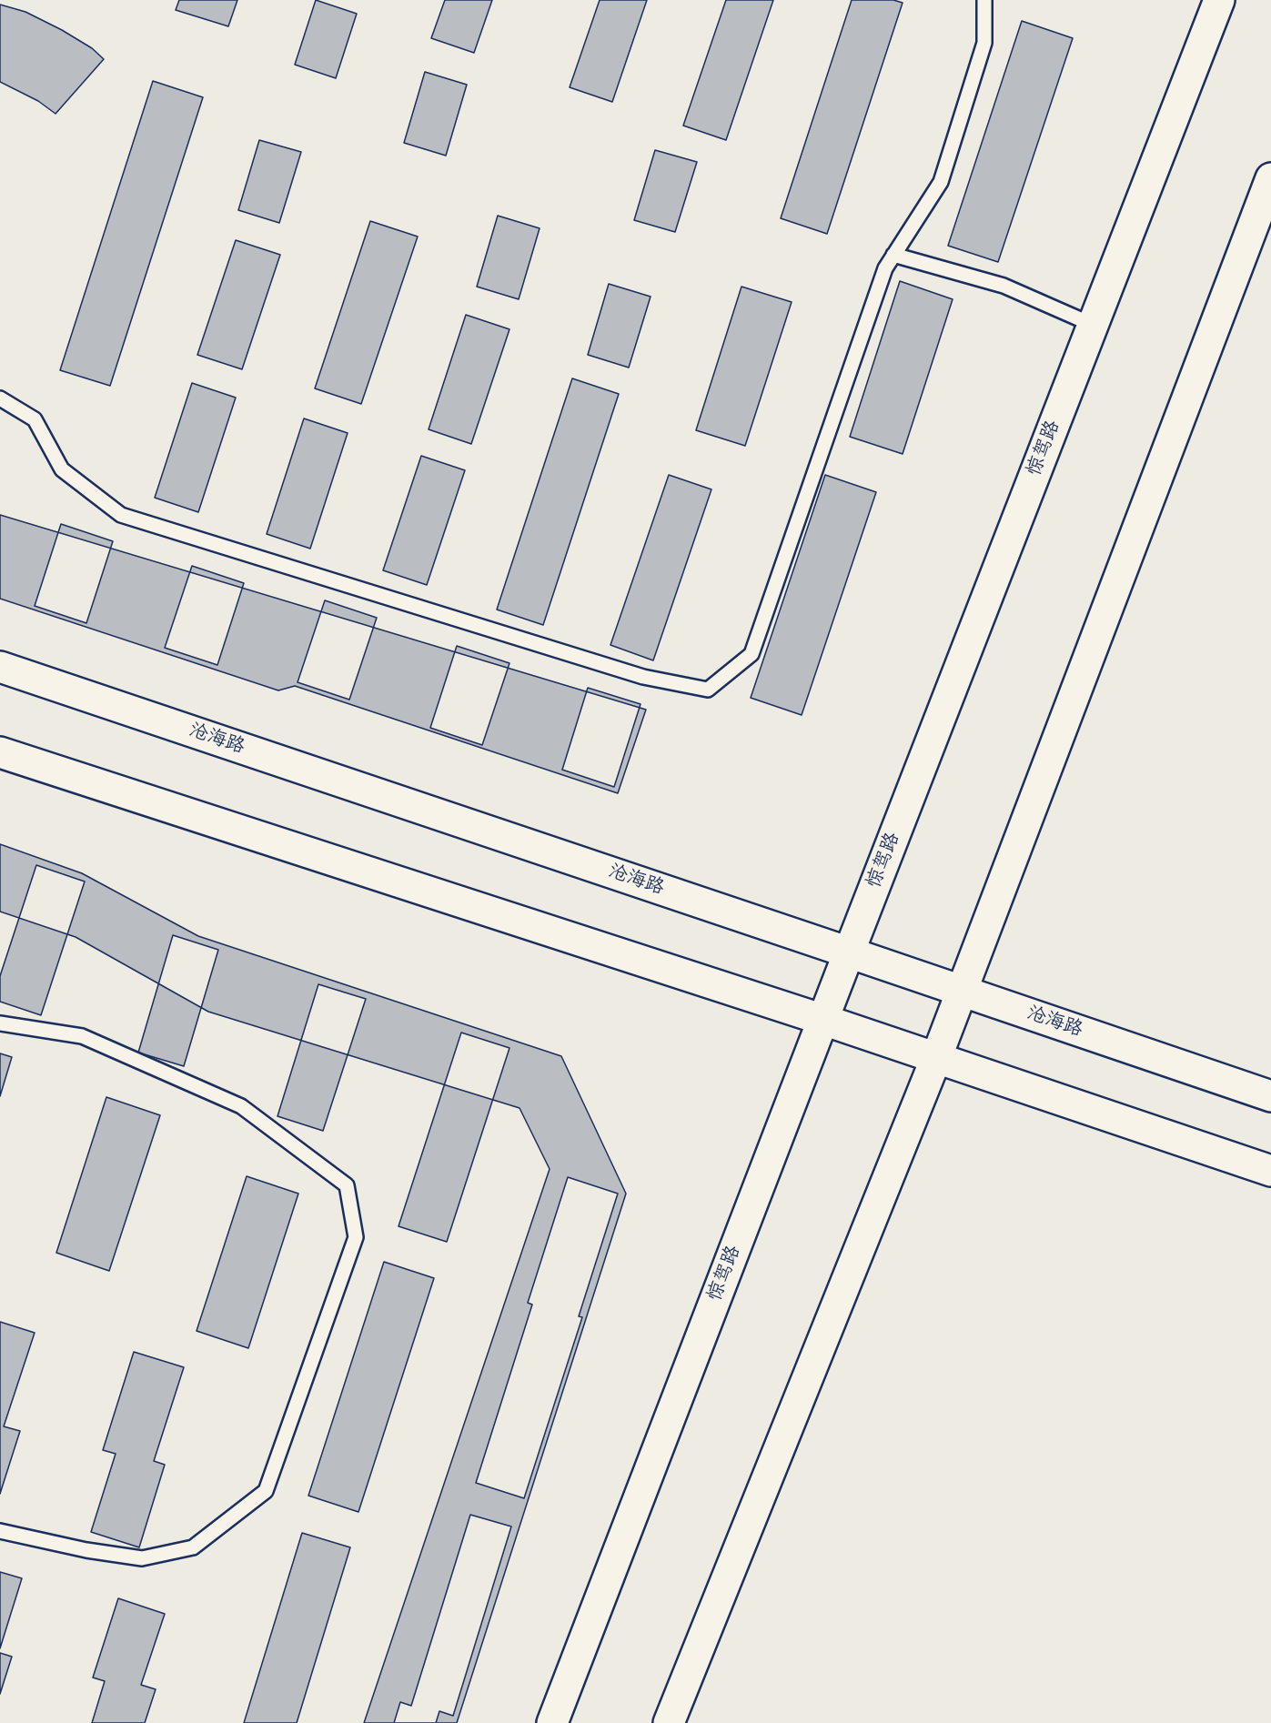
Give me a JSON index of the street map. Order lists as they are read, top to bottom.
{
  "streets": {
    "main road": ["惊驾路", "沧海路"]
  },
  "crossings": [
    ["惊驾路", "沧海路"]
  ]
}
